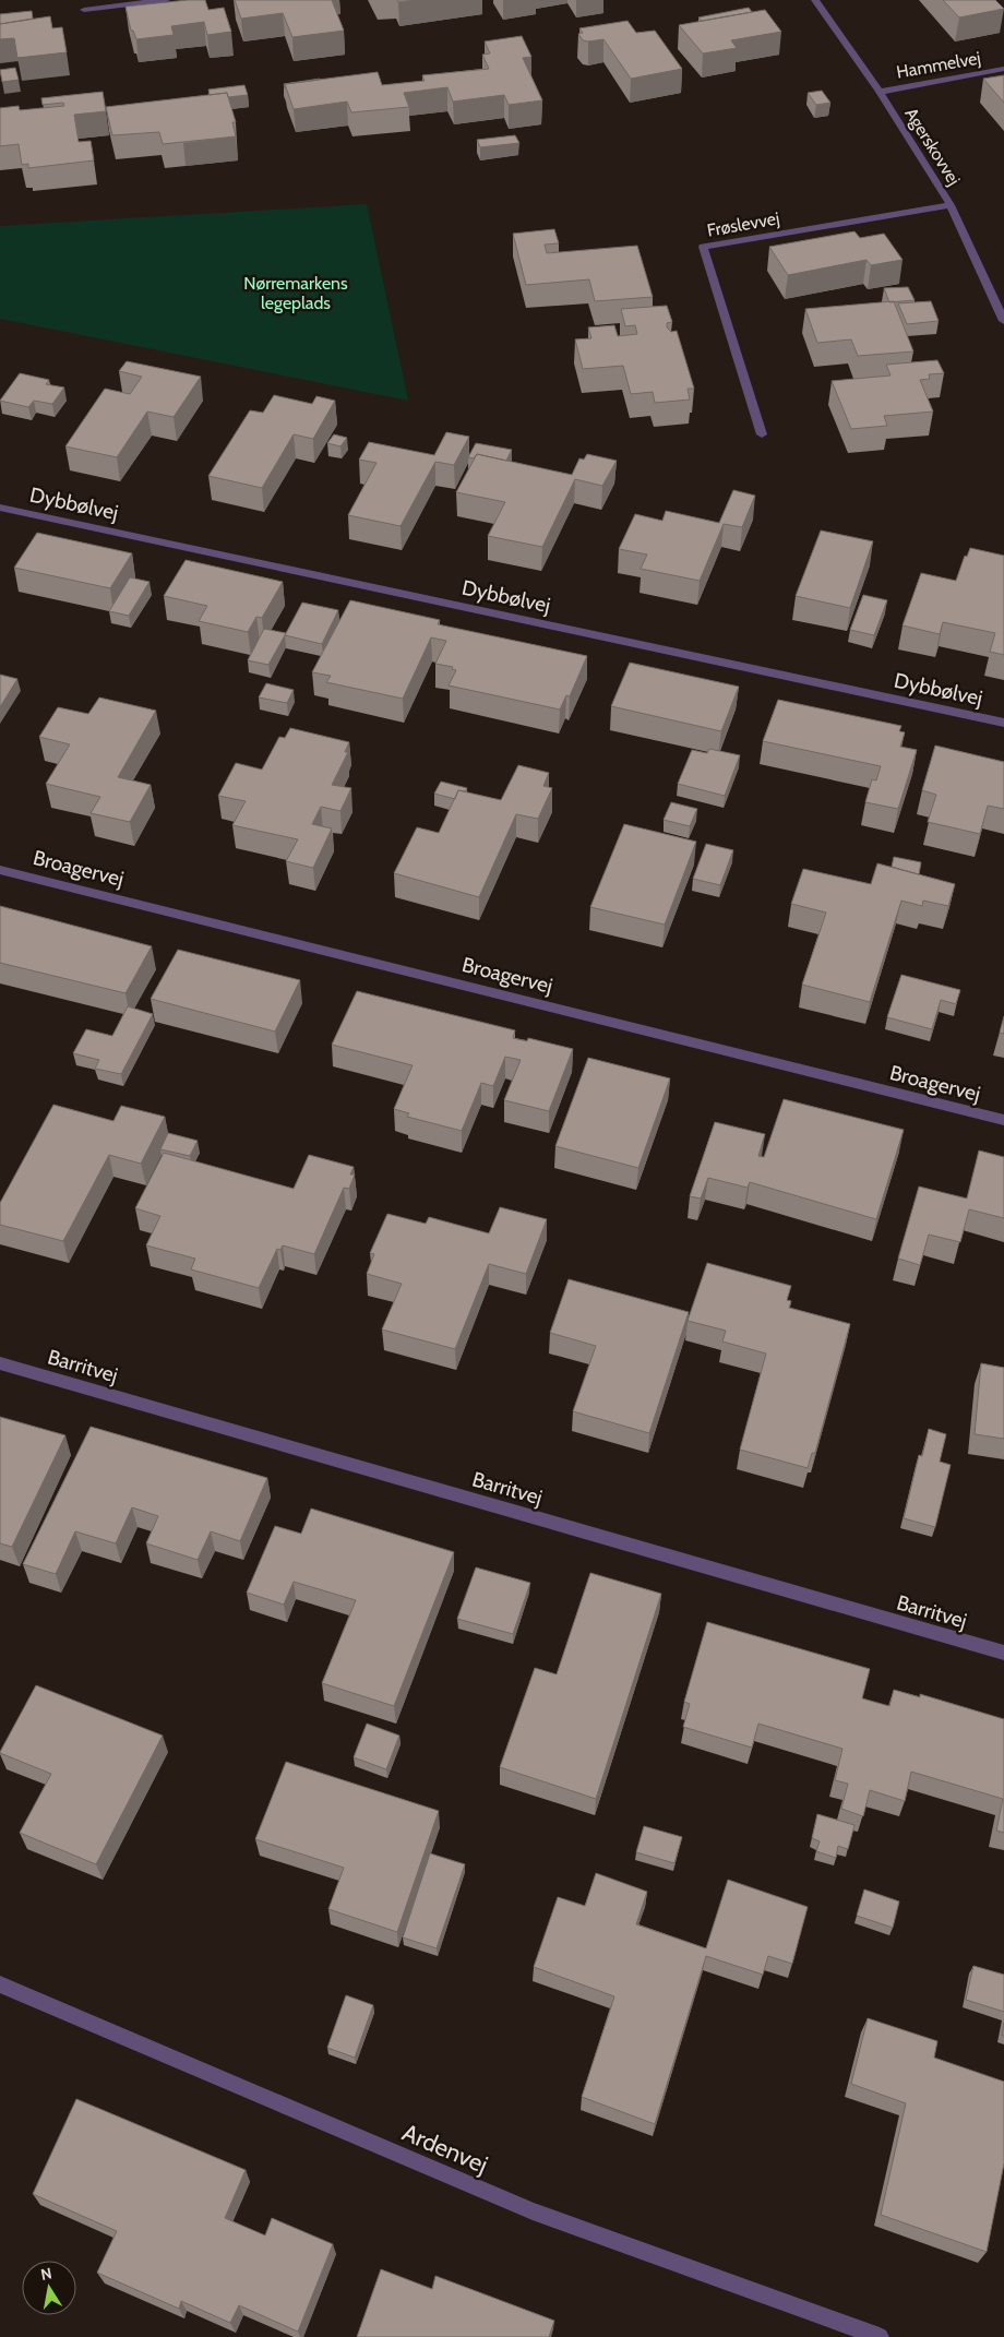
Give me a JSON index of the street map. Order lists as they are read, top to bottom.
{
  "streets": {
    "street": [
      "Hammelvej",
      "Agerskovvej",
      "Frøslevvej",
      "Dybbølvej",
      "Broagervej",
      "Barritvej",
      "Ardenvej"
    ]
  },
  "crossings": [
    ["Hammelvej", "Agerskovvej"],
    ["Agerskovvej", "Frøslevvej"]
  ],
  "parks": ["Nørremarkens legeplads"],
  "north": "top"
}
